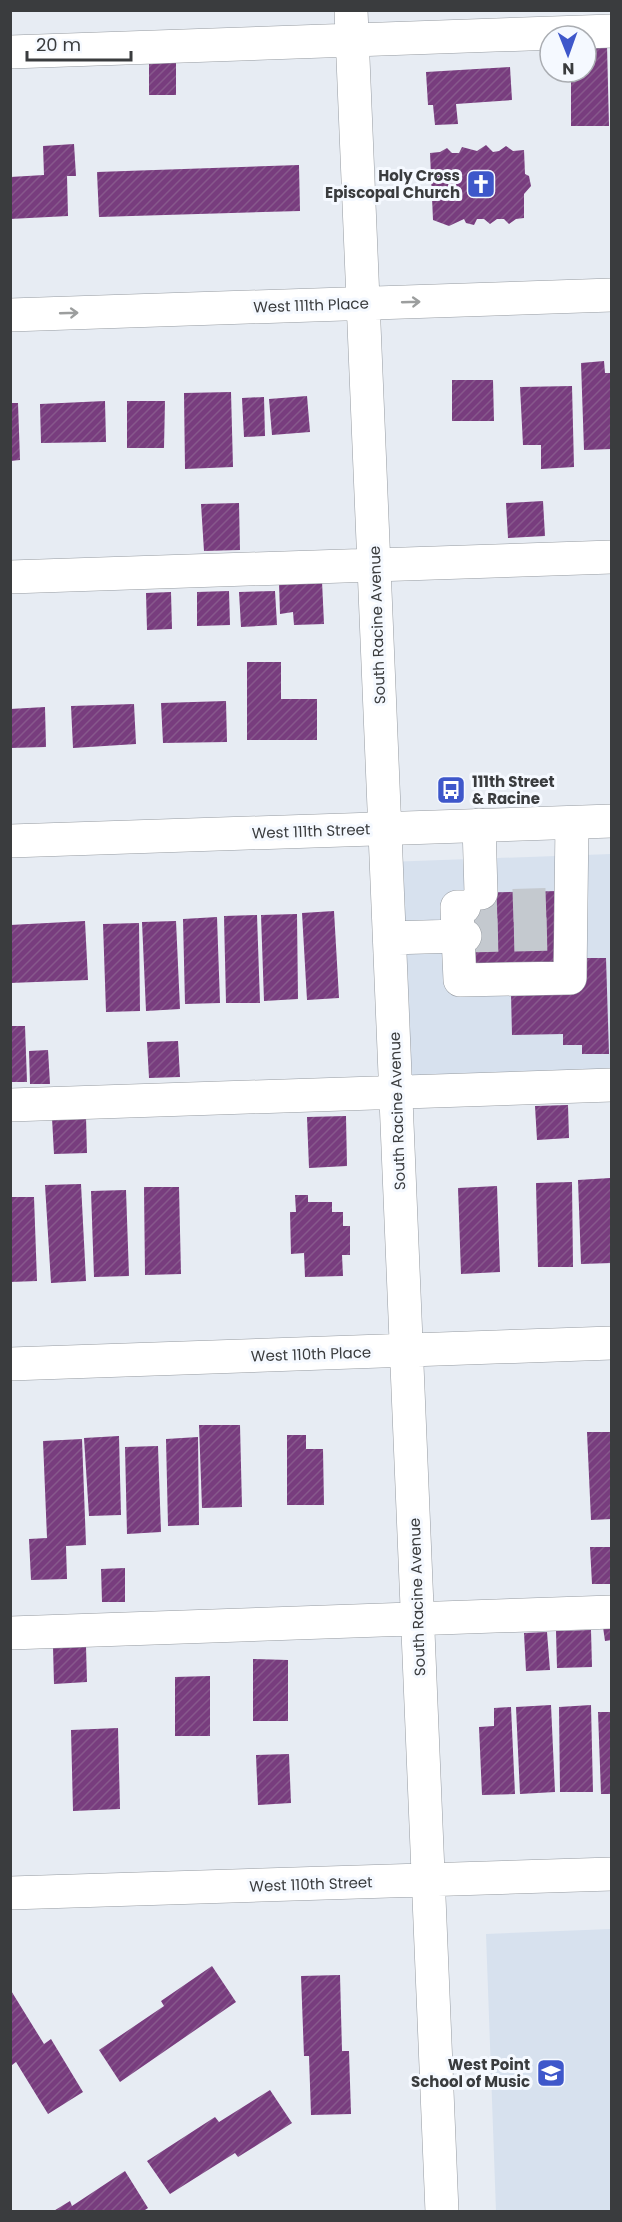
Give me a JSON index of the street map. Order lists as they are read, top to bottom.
{
  "streets": {
    "street": [
      "West 111th Place",
      "South Racine Avenue",
      "West 111th Street",
      "West 110th Place",
      "West 110th Street"
    ]
  },
  "crossings": [
    ["West 111th Place", "South Racine Avenue"],
    ["South Racine Avenue", "West 111th Street"],
    ["South Racine Avenue", "West 110th Place"],
    ["South Racine Avenue", "West 110th Street"]
  ],
  "places": {
    "church": ["Holy Cross Episcopal Church"],
    "bus stop": ["111th Street & Racine"],
    "school or university": ["West Point School of Music"]
  },
  "scale_bar": "20 m",
  "north": "bottom"
}
